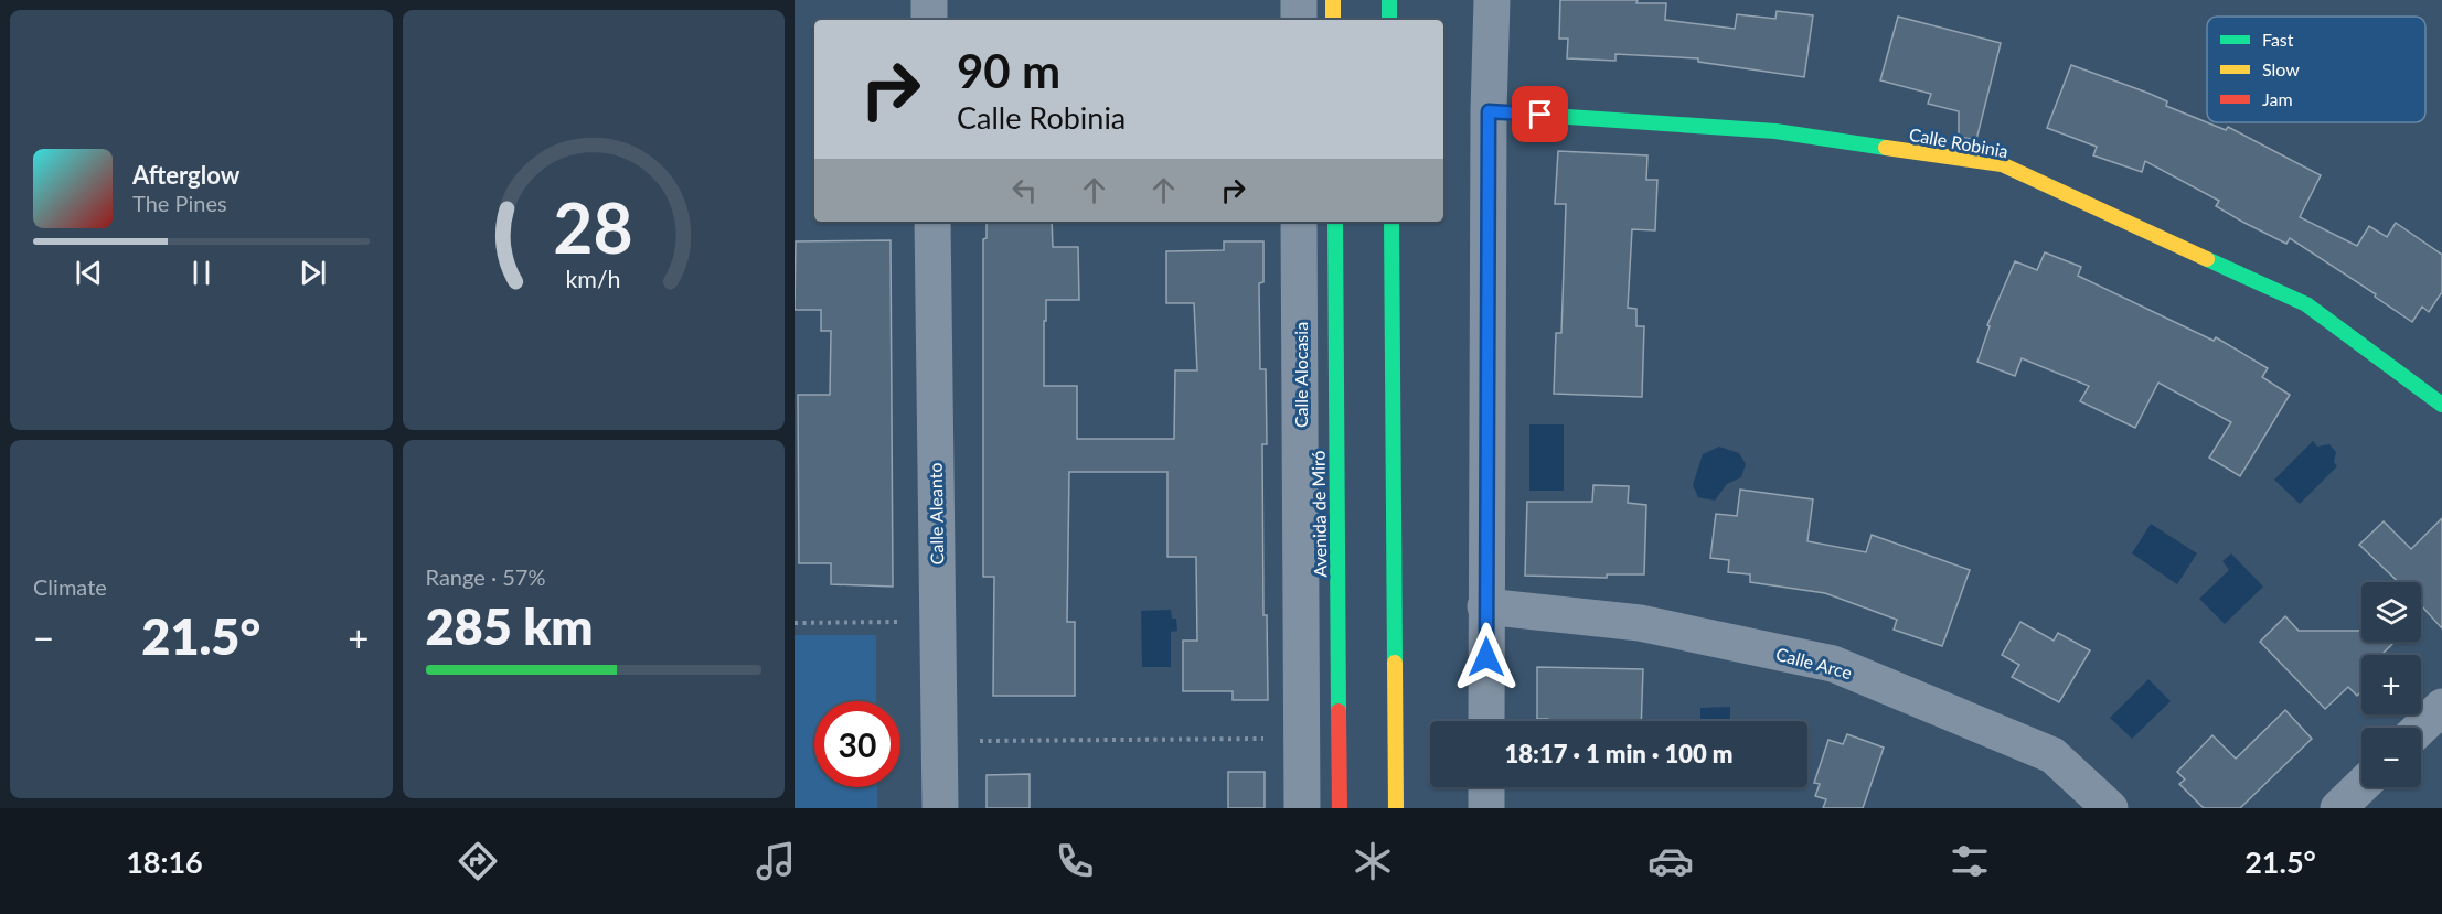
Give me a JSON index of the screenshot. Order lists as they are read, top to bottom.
{
  "streets": {
    "main road": ["Calle Robinia", "Avenida de Miró"],
    "street": ["Calle Alocasia", "Calle Aleanto", "Calle Arce"]
  },
  "legend": ["Fast", "Slow", "Jam"],
  "page": {
    "turn": ["90 m", "Calle Robinia"],
    "song": ["Afterglow", "The Pines"],
    "tile": [
      "Climate",
      ["Range · 57%", "285 km"]
    ],
    "map_buttons": ["+", "−"],
    "heat": ["−", "21.5°", "+"],
    "limit": "30",
    "trip": "18:17 · 1 min · 100 m",
    "tabs": ["18:16", "21.5°"],
    "gauge": ["28", "km/h"]
  }
}
